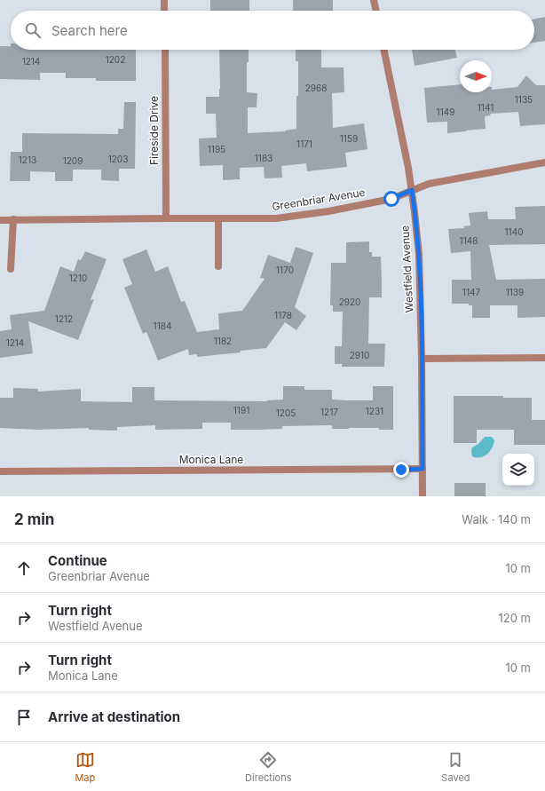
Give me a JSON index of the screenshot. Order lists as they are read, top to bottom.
{
  "streets": {
    "street": [
      "Fireside Drive",
      "Greenbriar Avenue",
      "Westfield Avenue",
      "Monica Lane"
    ]
  },
  "crossings": [
    ["Fireside Drive", "Greenbriar Avenue"],
    ["Greenbriar Avenue", "Westfield Avenue"],
    ["Westfield Avenue", "Monica Lane"]
  ],
  "house_numbers": [
    "1202",
    "1214",
    "2968",
    "1135",
    "1141",
    "1149",
    "1159",
    "1171",
    "1195",
    "1183",
    "1203",
    "1213",
    "1209",
    "1140",
    "1148",
    "1170",
    "1210",
    "1147",
    "1139",
    "2920",
    "1178",
    "1212",
    "1184",
    "1182",
    "1214",
    "2910",
    "1191",
    "1231",
    "1217",
    "1205"
  ],
  "north": "right",
  "page": {
    "search": "Search here",
    "heading": ["2 min", "Walk · 140 m"],
    "list": [
      ["Continue", "Greenbriar Avenue", "10 m"],
      ["Turn right", "Westfield Avenue", "120 m"],
      ["Turn right", "Monica Lane", "10 m"],
      "Arrive at destination"
    ],
    "nav": ["Map", "Directions", "Saved"]
  }
}
